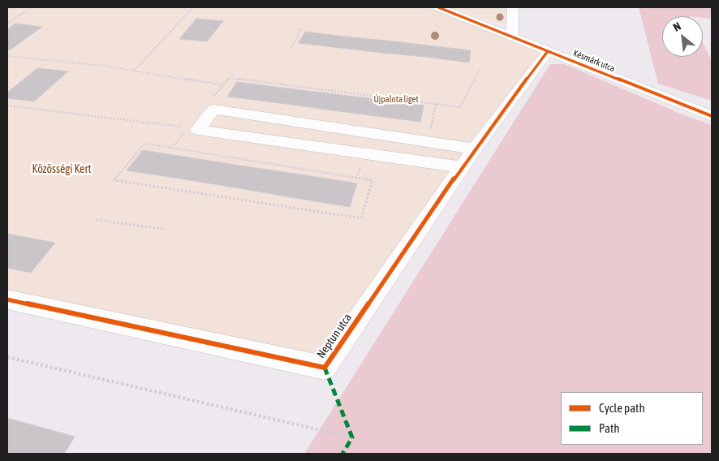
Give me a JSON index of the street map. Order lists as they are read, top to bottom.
{
  "streets": {
    "street": ["Késmárk utca", "Neptun utca"]
  },
  "crossings": [
    ["Késmárk utca", "Neptun utca"]
  ],
  "parks": ["Újpalota liget", "Közösségi Kert"],
  "legend": ["Cycle path", "Path"],
  "north": "top left"
}
